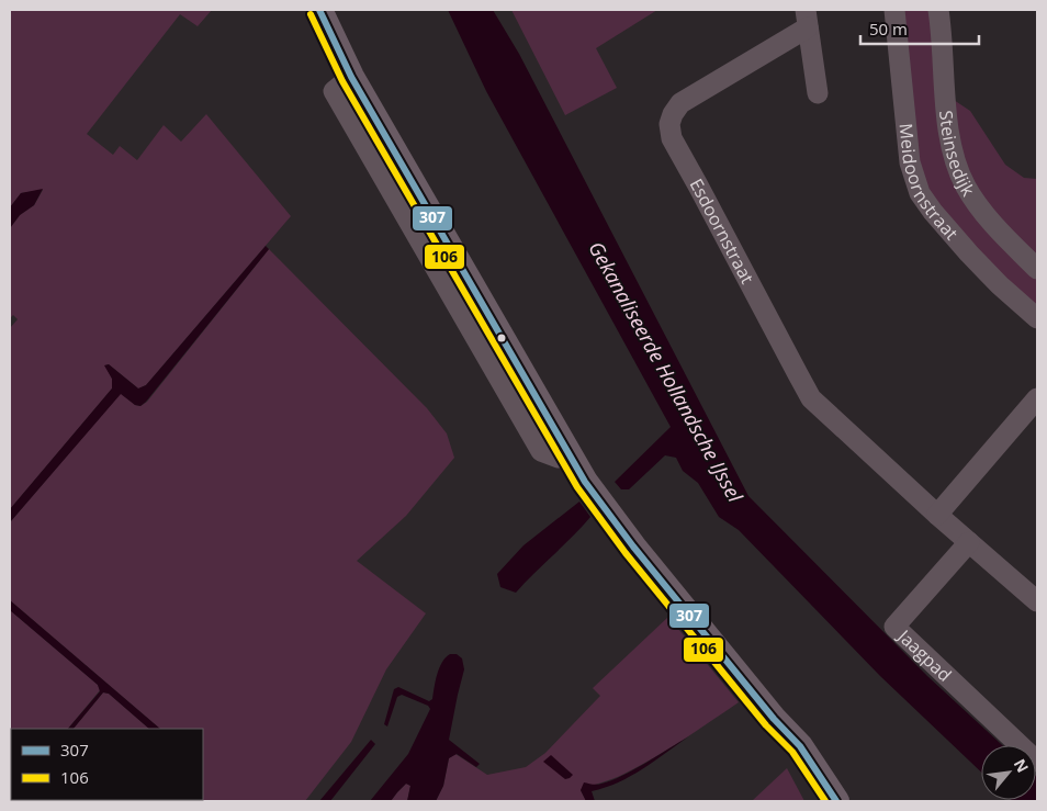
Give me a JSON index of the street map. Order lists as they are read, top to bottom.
{
  "streets": {
    "street": [
      "Steinsedijk",
      "Meidoornstraat",
      "Esdoornstraat",
      "Jaagpad"
    ]
  },
  "crossings": [
    ["Esdoornstraat", "Jaagpad"]
  ],
  "water": ["Gekanaliseerde Hollandsche IJssel"],
  "lines": ["transit line 307", "transit line 106"],
  "legend": ["307", "106"],
  "scale_bar": "50 m",
  "north": "top right"
}
